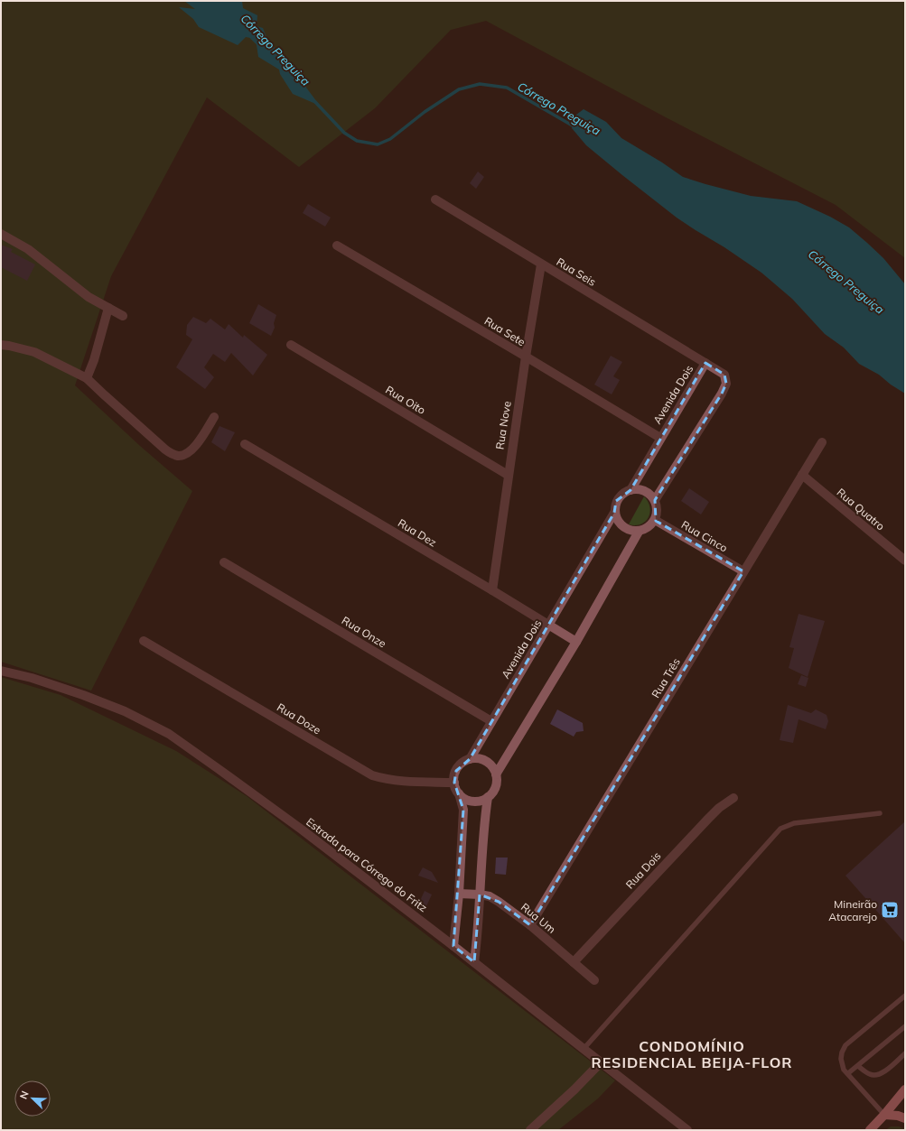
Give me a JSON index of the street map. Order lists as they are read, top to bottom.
{
  "streets": {
    "street": [
      "Rua Seis",
      "Rua Sete",
      "Avenida Dois",
      "Rua Oito",
      "Rua Nove",
      "Rua Quatro",
      "Rua Dez",
      "Rua Cinco",
      "Rua Onze",
      "Rua Três",
      "Rua Doze",
      "Estrada para Córrego do Fritz",
      "Rua Dois",
      "Rua Um"
    ]
  },
  "crossings": [
    ["Rua Seis", "Avenida Dois"],
    ["Rua Seis", "Rua Nove"],
    ["Rua Sete", "Avenida Dois"],
    ["Rua Sete", "Rua Nove"],
    ["Avenida Dois", "Rua Dez"],
    ["Avenida Dois", "Rua Cinco"],
    ["Avenida Dois", "Rua Onze"],
    ["Avenida Dois", "Rua Doze"],
    ["Rua Oito", "Rua Nove"],
    ["Rua Nove", "Rua Dez"],
    ["Rua Quatro", "Rua Três"],
    ["Rua Cinco", "Rua Três"],
    ["Rua Três", "Rua Um"],
    ["Rua Dois", "Rua Um"]
  ],
  "districts": ["CONDOMÍNIO RESIDENCIAL BEIJA-FLOR"],
  "water": ["Córrego Preguiça"],
  "places": {
    "supermarket": ["Mineirão Atacarejo"]
  },
  "north": "top left"
}
